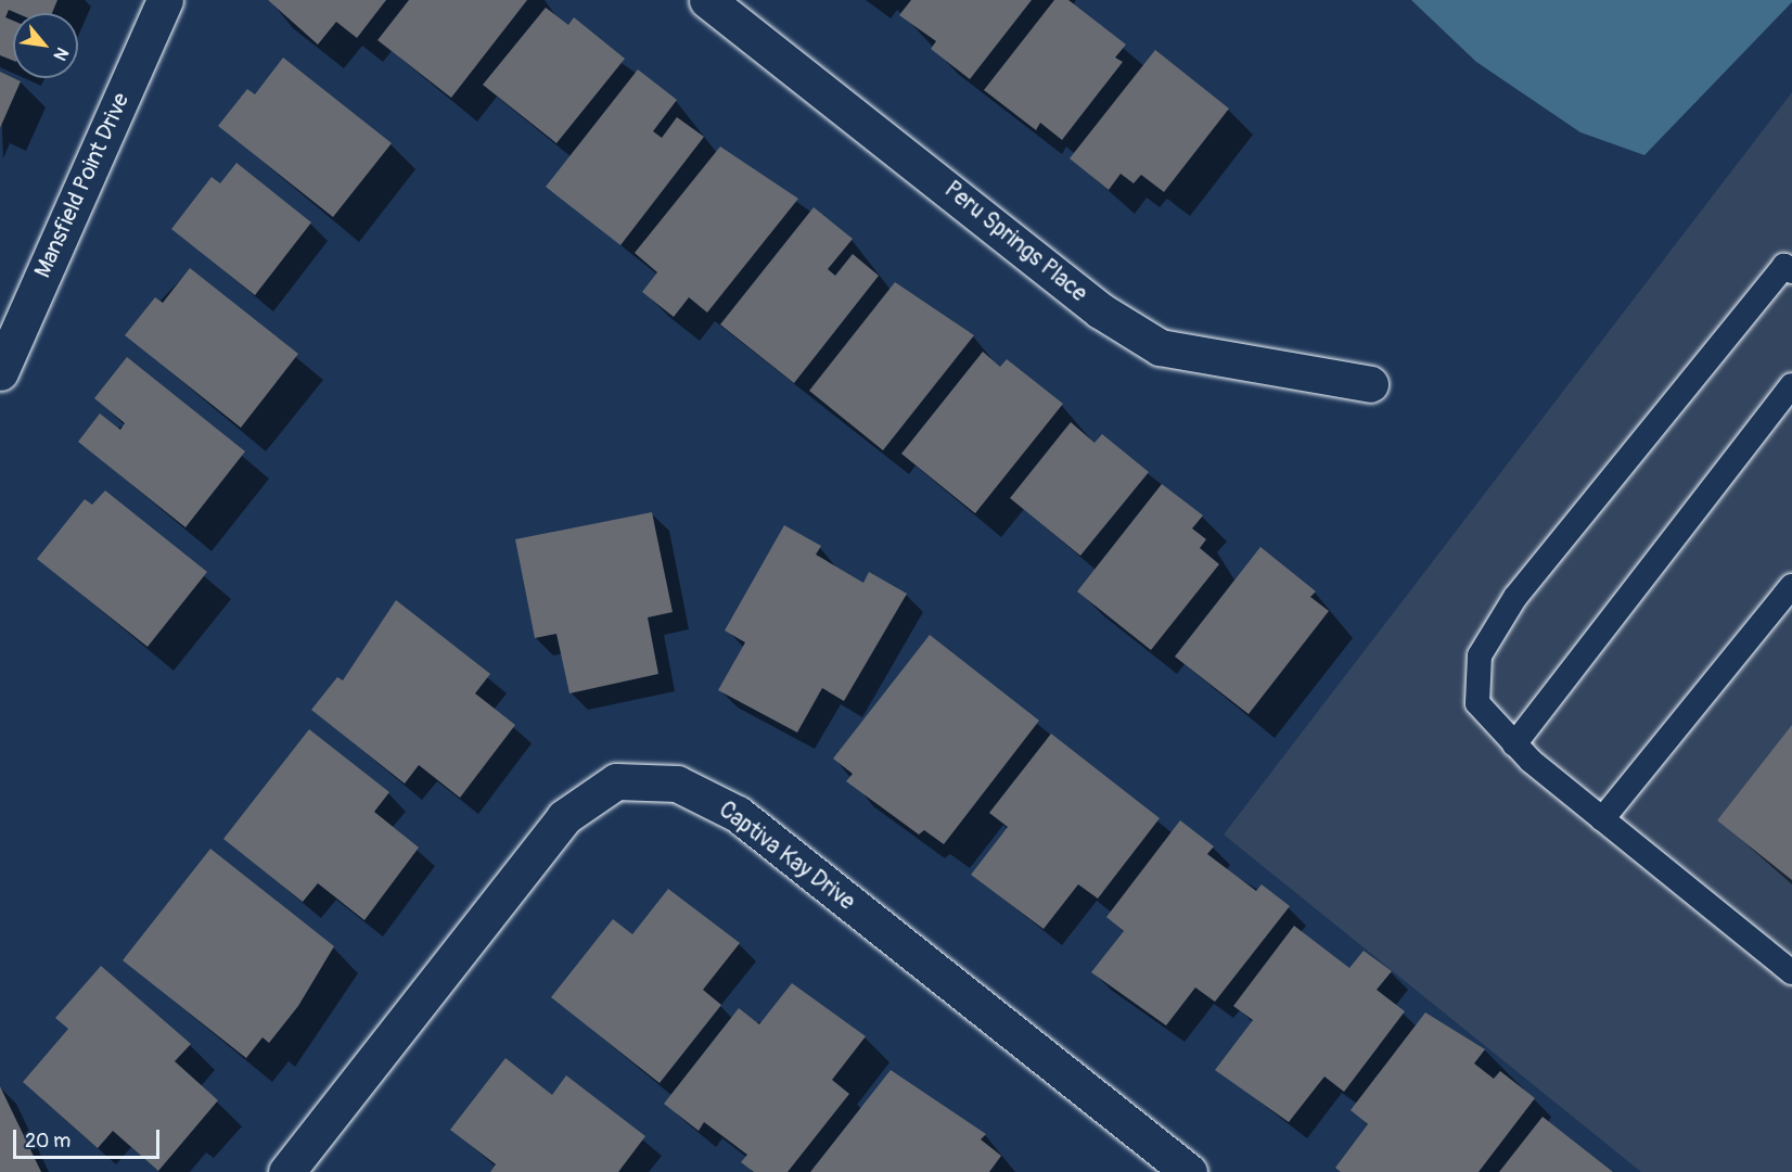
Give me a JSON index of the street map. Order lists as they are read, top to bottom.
{
  "streets": {
    "street": ["Mansfield Point Drive", "Peru Springs Place", "Captiva Kay Drive"]
  },
  "scale_bar": "20 m",
  "north": "bottom right"
}
